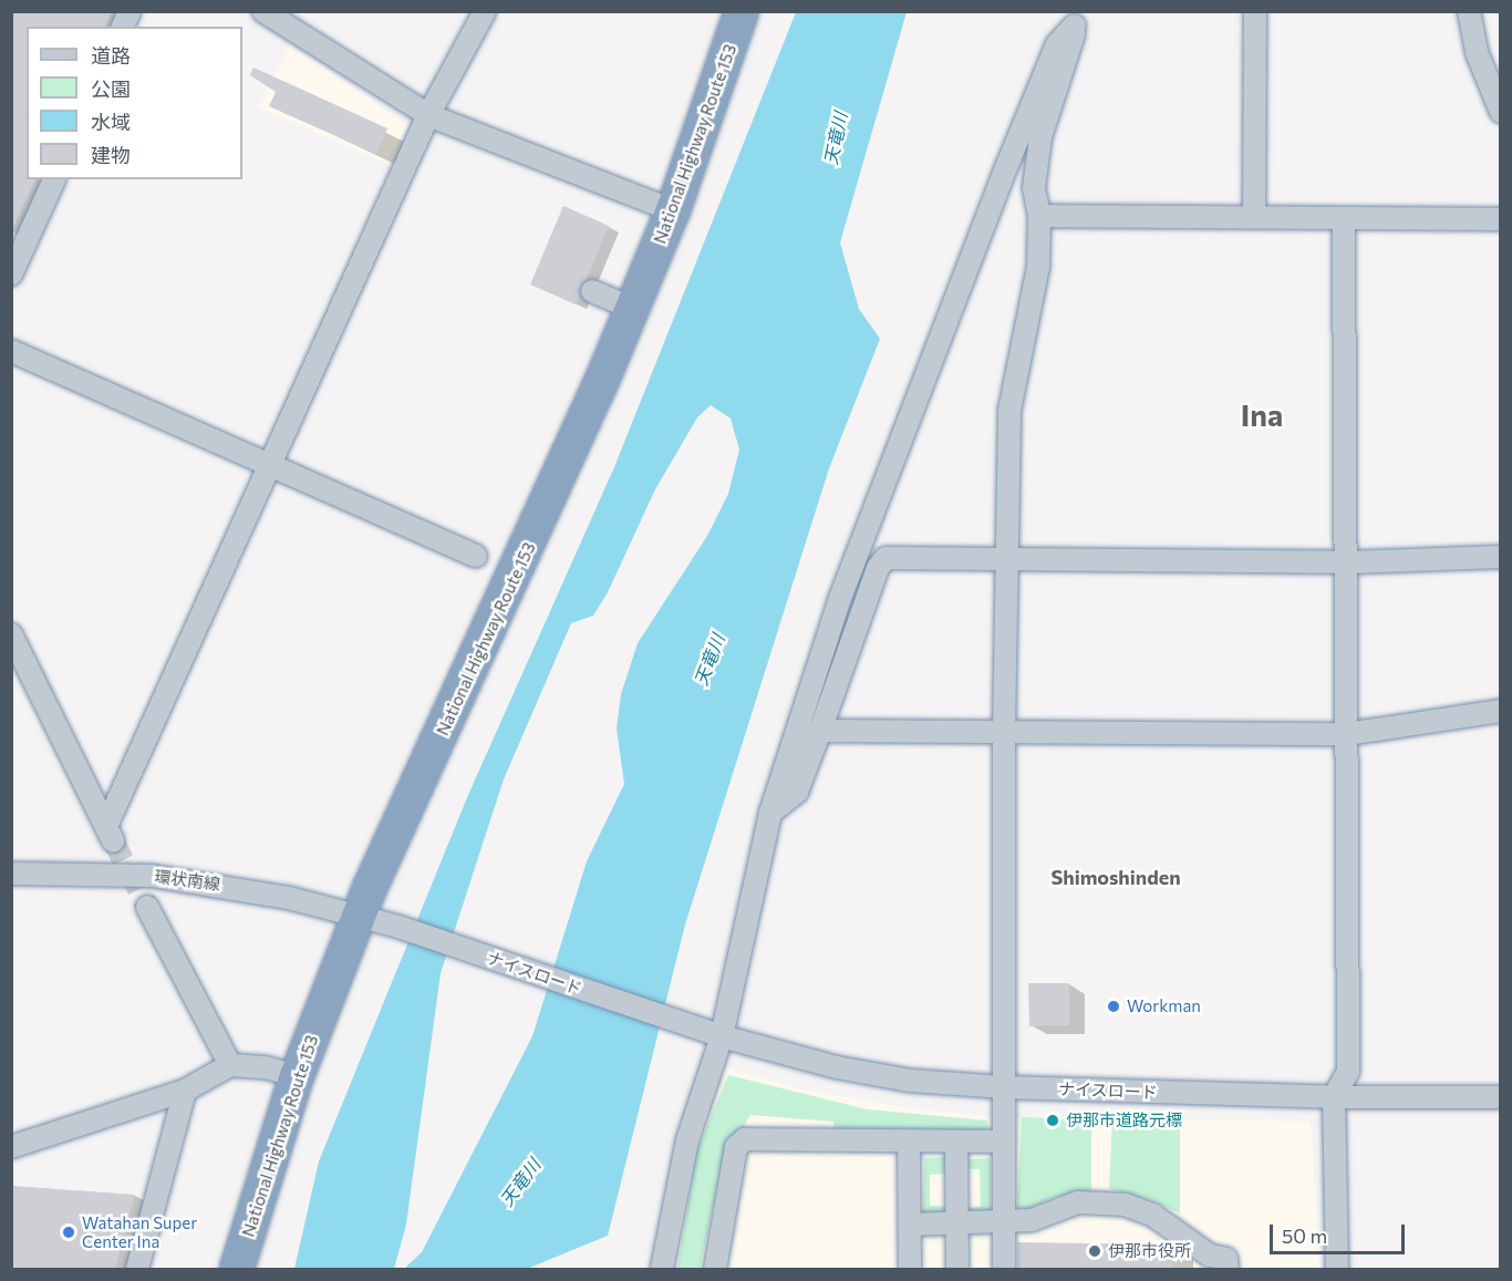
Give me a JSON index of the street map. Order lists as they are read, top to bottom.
{
  "streets": {
    "highway": ["National Highway Route 153"],
    "street": ["環状南線", "ナイスロード"]
  },
  "crossings": [
    ["National Highway Route 153", "環状南線"],
    ["National Highway Route 153", "ナイスロード"],
    ["環状南線", "ナイスロード"]
  ],
  "districts": ["Ina", "Shimoshinden"],
  "water": ["天竜川"],
  "places": [
    "Workman",
    "伊那市道路元標",
    "Watahan Super Center Ina",
    "伊那市役所"
  ],
  "legend": [
    "道路",
    "公園",
    "水域",
    "建物"
  ],
  "scale_bar": "50 m"
}
